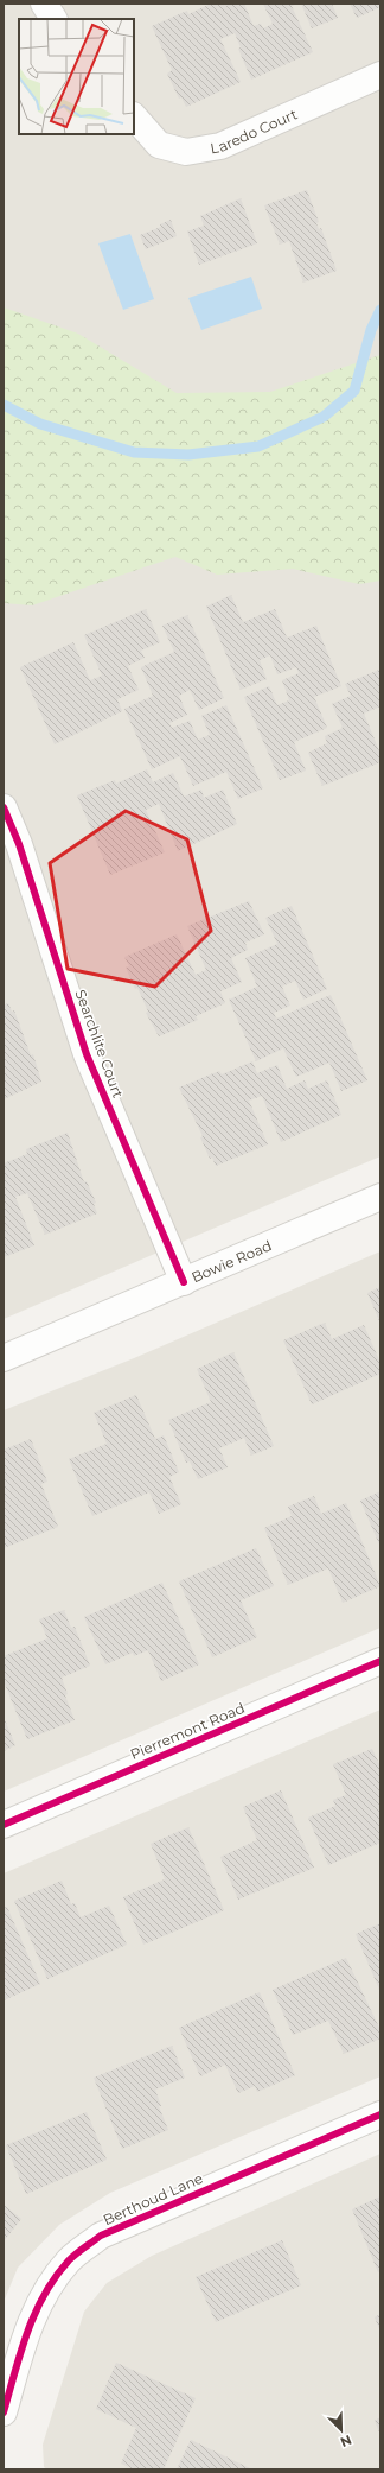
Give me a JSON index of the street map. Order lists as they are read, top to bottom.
{
  "streets": {
    "street": [
      "Laredo Court",
      "Searchlite Court",
      "Bowie Road",
      "Pierremont Road",
      "Berthoud Lane"
    ]
  },
  "crossings": [
    ["Searchlite Court", "Bowie Road"]
  ],
  "north": "bottom right"
}
